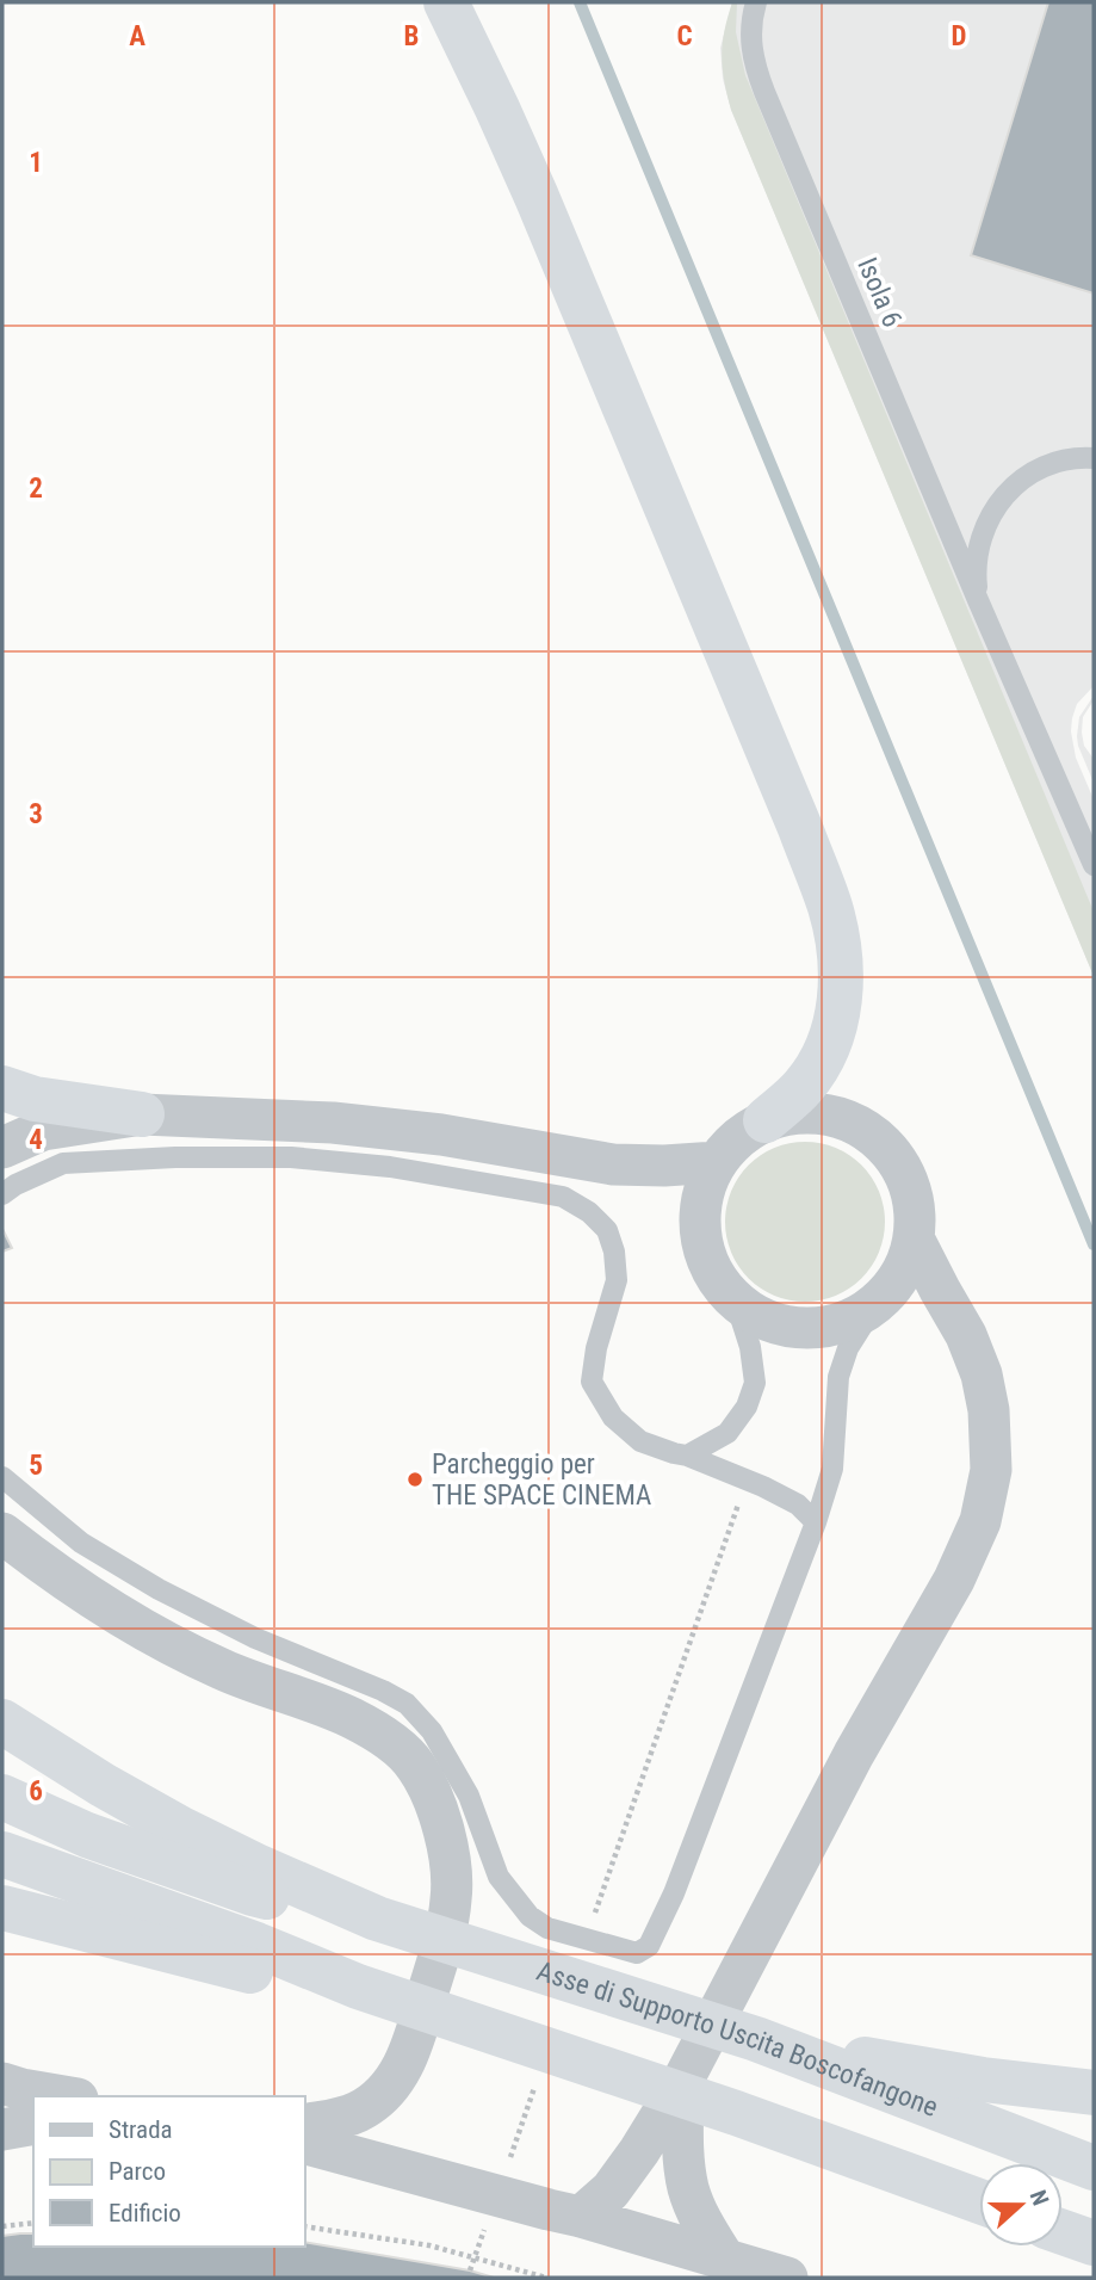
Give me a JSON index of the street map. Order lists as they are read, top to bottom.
{
  "streets": {
    "highway": ["Asse di Supporto Uscita Boscofangone"],
    "lane": ["Isola 6"]
  },
  "places": ["Parcheggio per THE SPACE CINEMA"],
  "legend": ["Strada", "Parco", "Edificio"],
  "north": "right",
  "grid": {
    "columns": [
      "A",
      "B",
      "C",
      "D"
    ],
    "rows": [
      "1",
      "2",
      "3",
      "4",
      "5",
      "6"
    ]
  }
}
